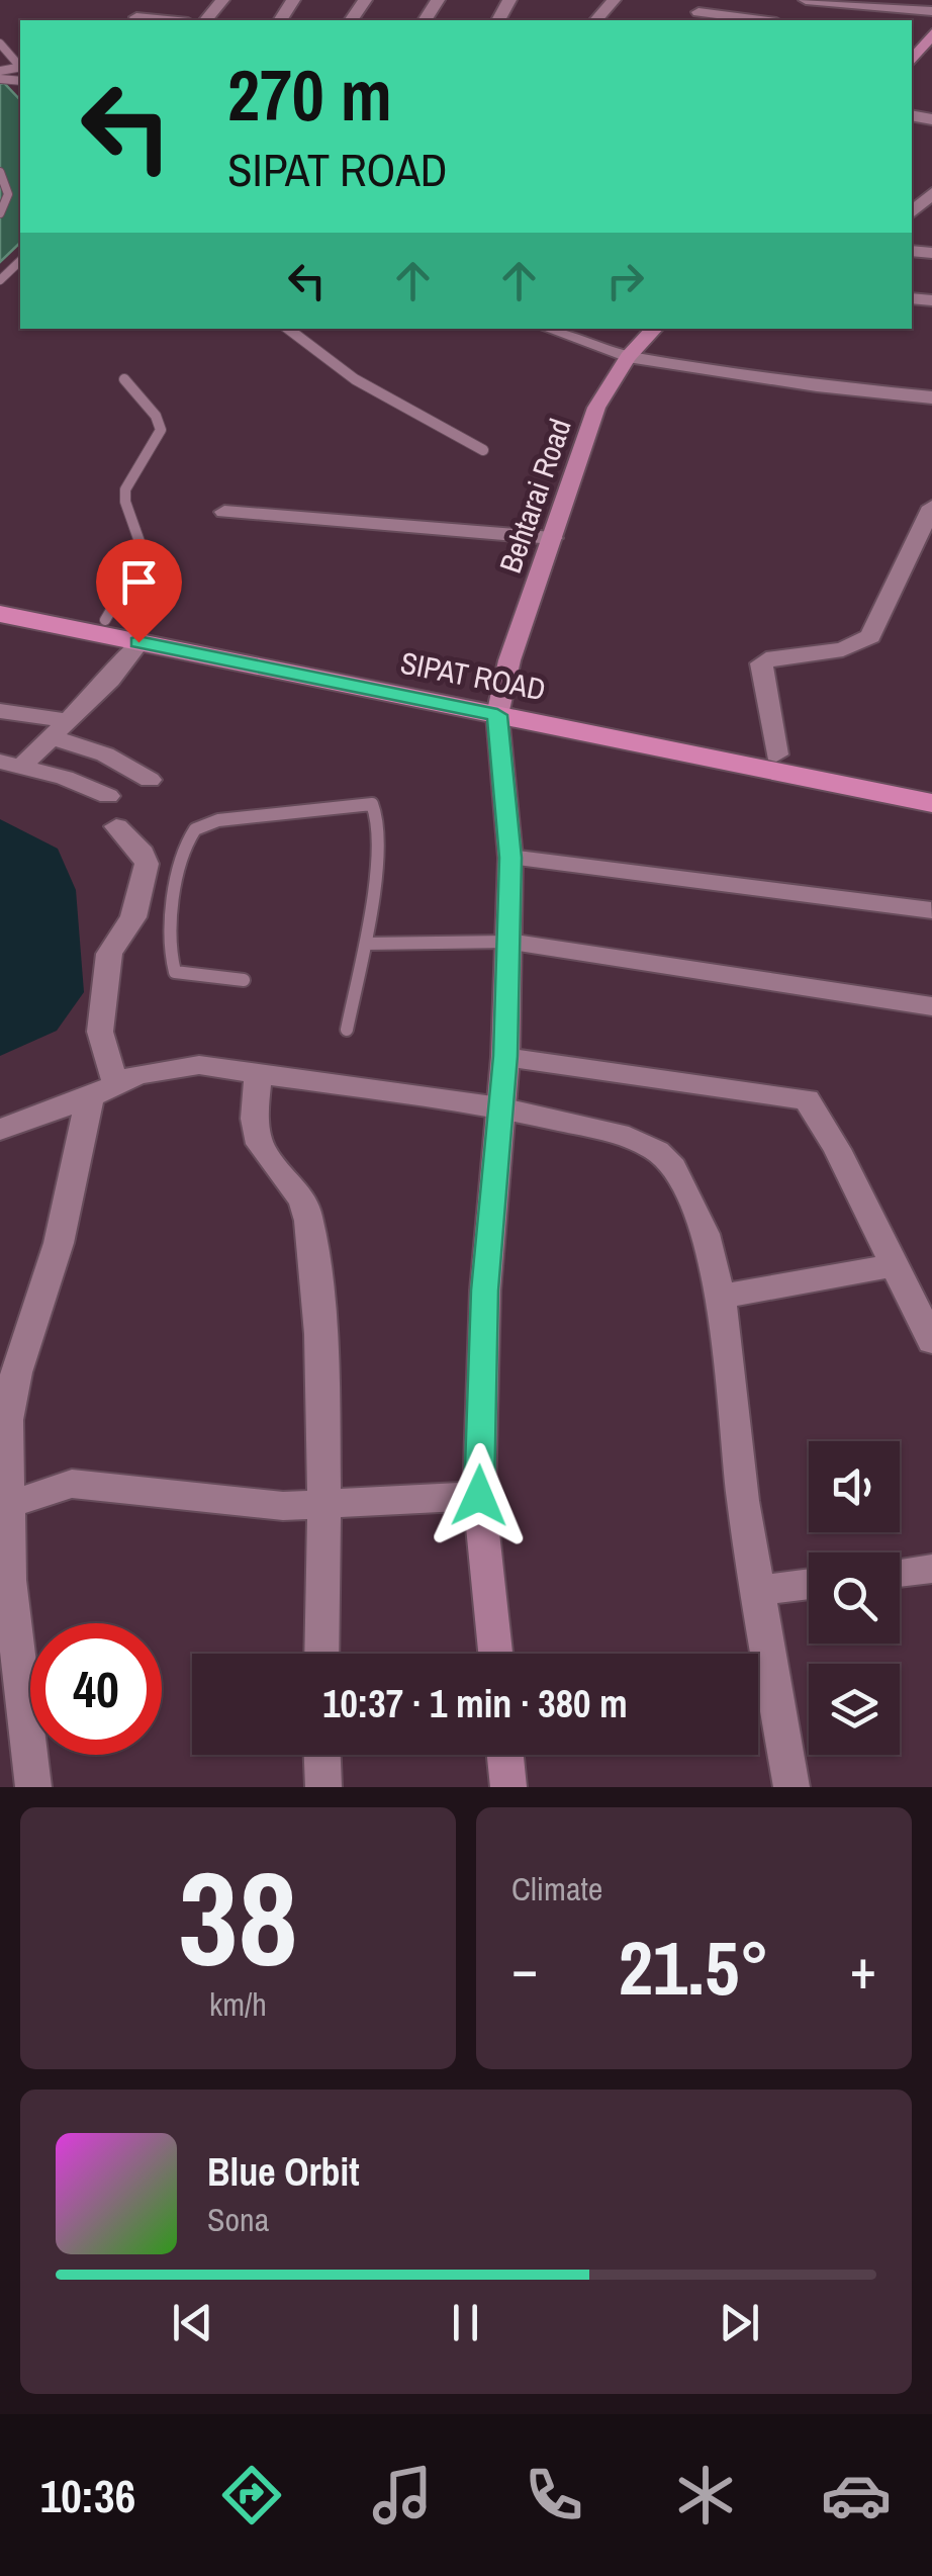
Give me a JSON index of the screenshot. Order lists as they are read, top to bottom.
{
  "streets": {
    "highway": ["SIPAT ROAD"],
    "main road": ["Behtarai Road"]
  },
  "crossings": [
    ["Behtarai Road", "SIPAT ROAD"]
  ],
  "page": {
    "turn": ["270 m", "SIPAT ROAD"],
    "limit": "40",
    "trip": "10:37 · 1 min · 380 m",
    "tile": [
      ["38", "km/h"],
      "Climate"
    ],
    "heat": ["−", "21.5°", "+"],
    "song": ["Blue Orbit", "Sona"],
    "tabs": "10:36"
  }
}
